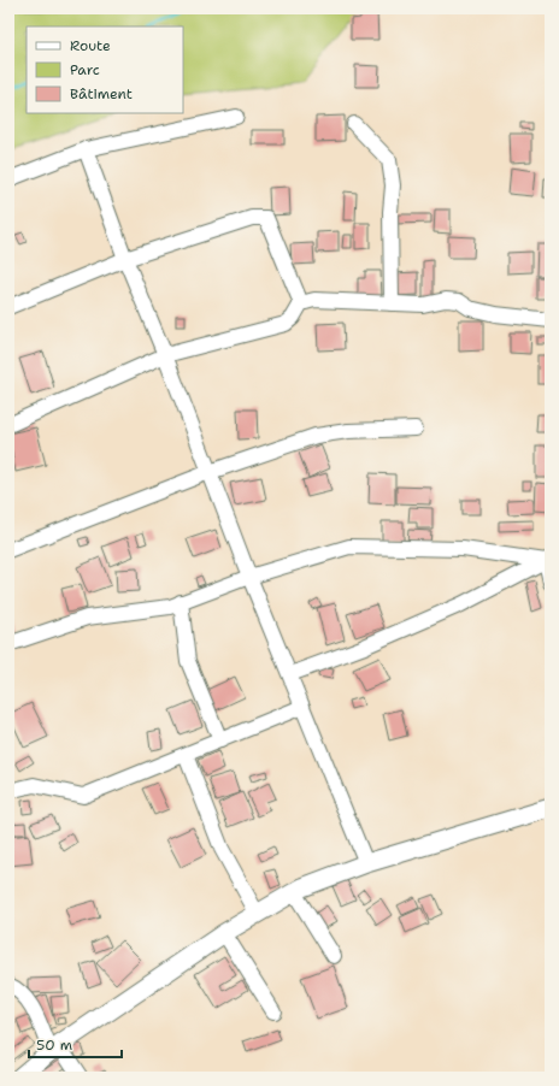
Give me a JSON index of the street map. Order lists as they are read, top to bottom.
{
  "legend": ["Route", "Parc", "Bâtiment"],
  "scale_bar": "50 m"
}
